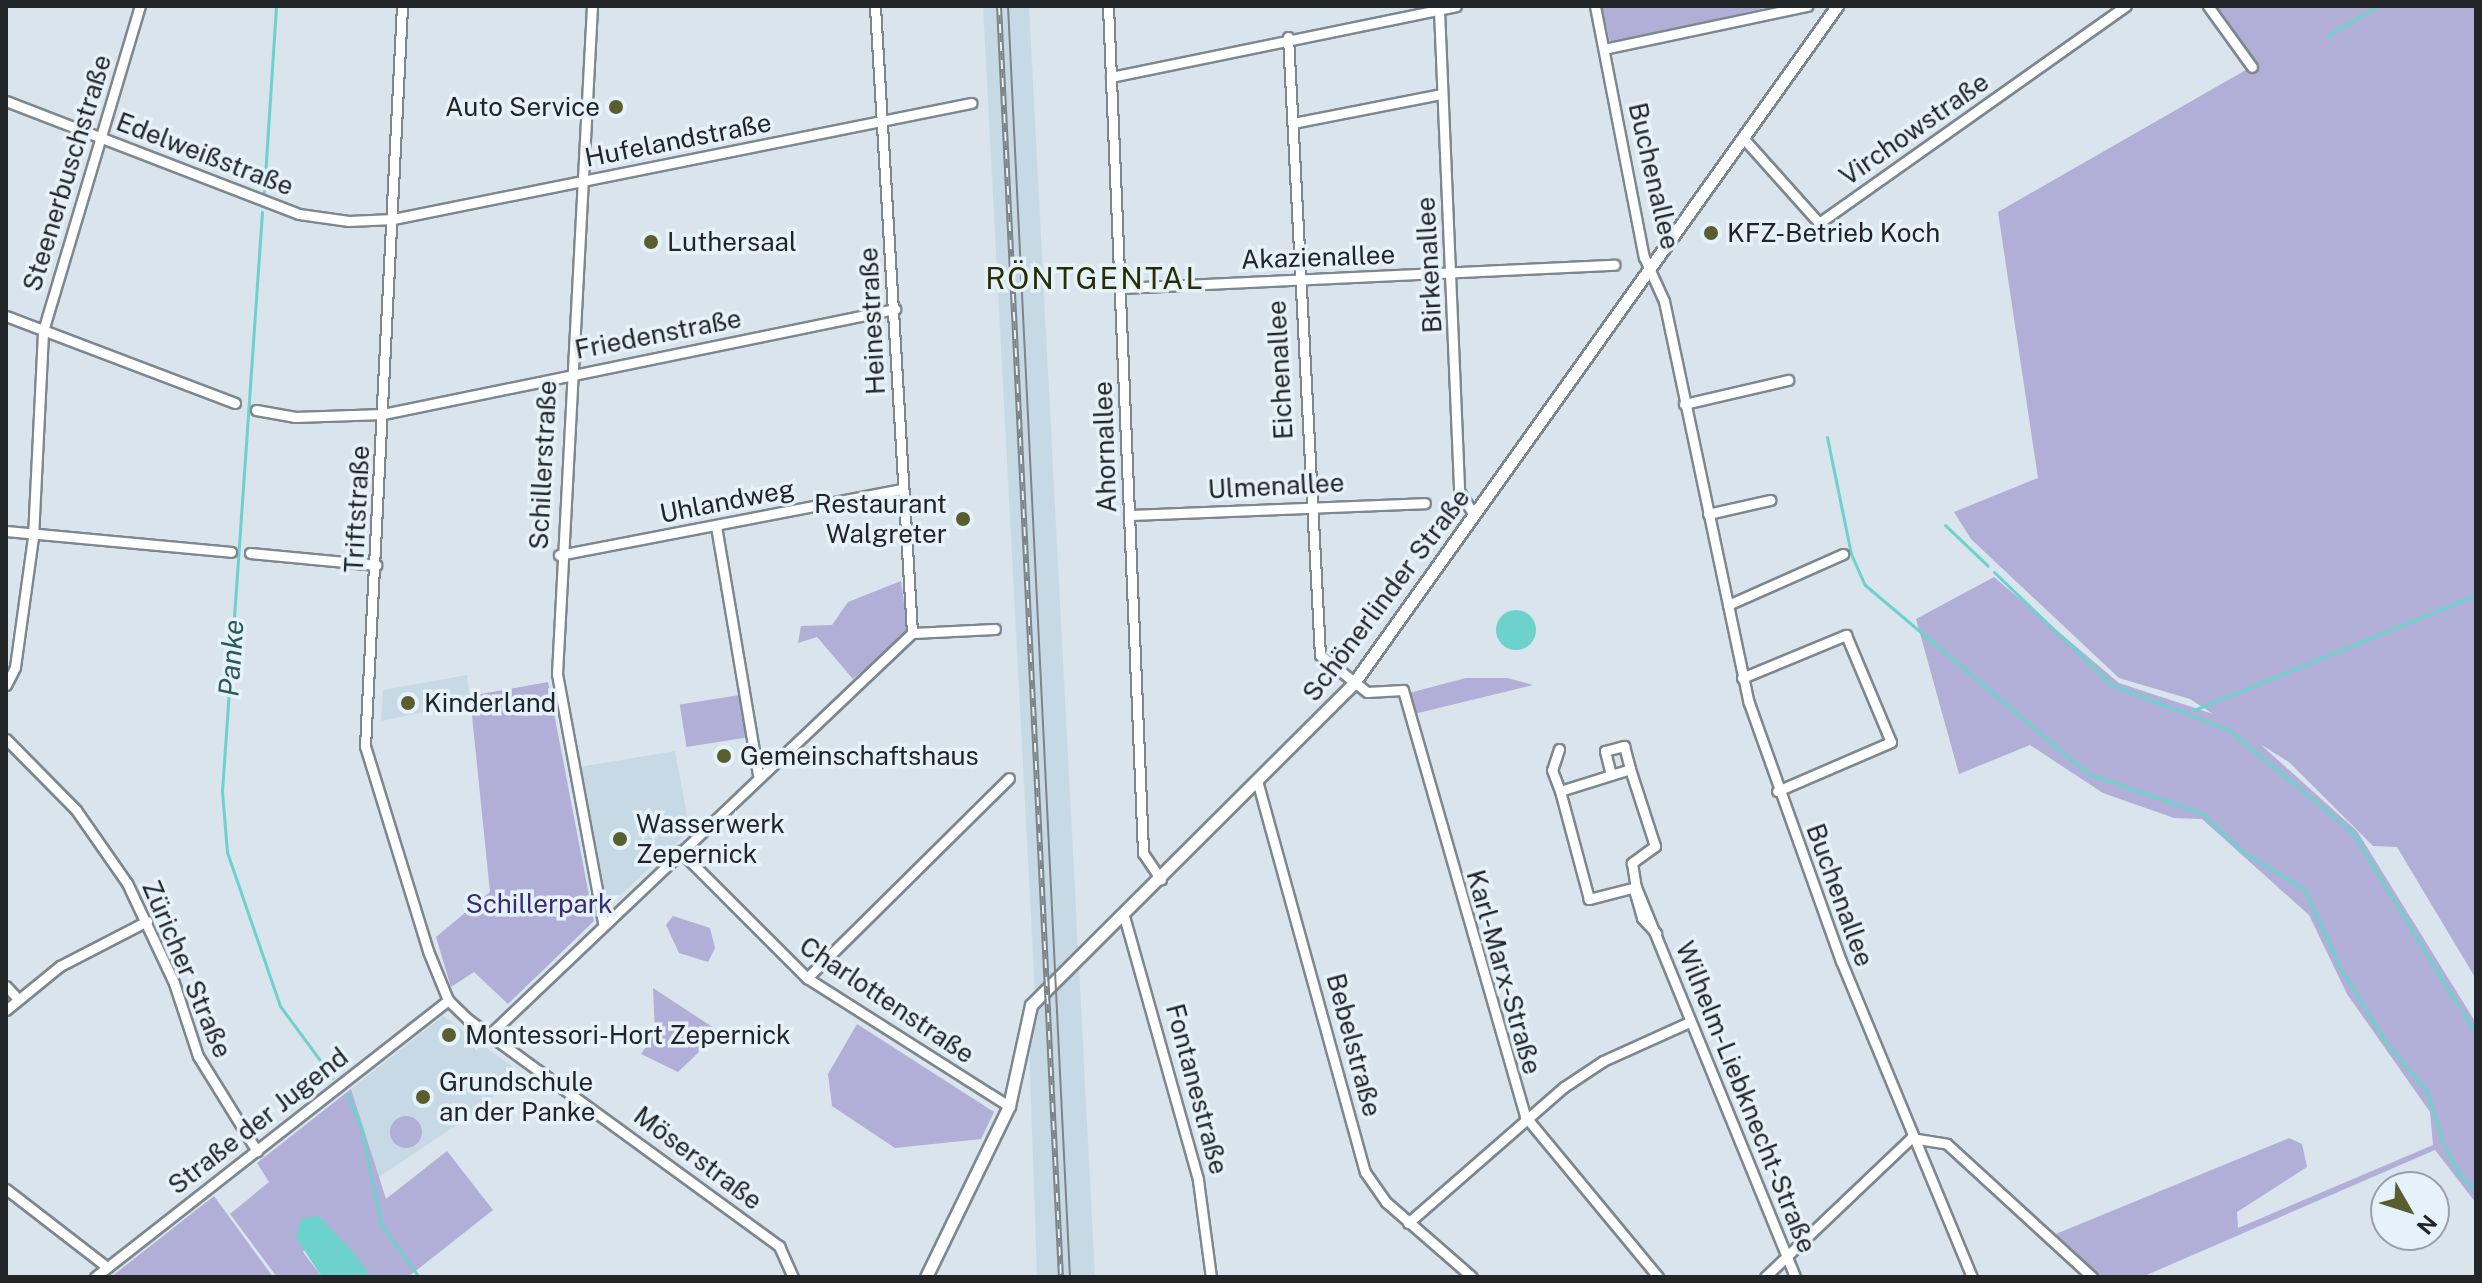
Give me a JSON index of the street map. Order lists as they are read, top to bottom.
{
  "streets": {
    "street": [
      "Virchowstraße",
      "Hufelandstraße",
      "Edelweißstraße",
      "Steenerbuschstraße",
      "Buchenallee",
      "Akazienallee",
      "Birkenallee",
      "Heinestraße",
      "Friedenstraße",
      "Eichenallee",
      "Ahornallee",
      "Schillerstraße",
      "Ulmenallee",
      "Uhlandweg",
      "Triftstraße",
      "Schönerlinder Straße",
      "Züricher Straße",
      "Karl-Marx-Straße",
      "Charlottenstraße",
      "Bebelstraße",
      "Fontanestraße",
      "Wilhelm-Liebknecht-Straße",
      "Straße der Jugend",
      "Möserstraße"
    ]
  },
  "crossings": [
    ["Virchowstraße", "Schönerlinder Straße"],
    ["Hufelandstraße", "Edelweißstraße"],
    ["Hufelandstraße", "Heinestraße"],
    ["Hufelandstraße", "Schillerstraße"],
    ["Hufelandstraße", "Triftstraße"],
    ["Edelweißstraße", "Steenerbuschstraße"],
    ["Edelweißstraße", "Triftstraße"],
    ["Buchenallee", "Schönerlinder Straße"],
    ["Akazienallee", "Birkenallee"],
    ["Akazienallee", "Eichenallee"],
    ["Akazienallee", "Ahornallee"],
    ["Birkenallee", "Schönerlinder Straße"],
    ["Heinestraße", "Friedenstraße"],
    ["Heinestraße", "Uhlandweg"],
    ["Friedenstraße", "Schillerstraße"],
    ["Friedenstraße", "Triftstraße"],
    ["Eichenallee", "Ulmenallee"],
    ["Eichenallee", "Schönerlinder Straße"],
    ["Eichenallee", "Karl-Marx-Straße"],
    ["Ahornallee", "Ulmenallee"],
    ["Ahornallee", "Schönerlinder Straße"],
    ["Schillerstraße", "Uhlandweg"],
    ["Triftstraße", "Straße der Jugend"],
    ["Triftstraße", "Möserstraße"],
    ["Schönerlinder Straße", "Karl-Marx-Straße"],
    ["Schönerlinder Straße", "Charlottenstraße"],
    ["Schönerlinder Straße", "Bebelstraße"],
    ["Schönerlinder Straße", "Fontanestraße"],
    ["Züricher Straße", "Straße der Jugend"],
    ["Straße der Jugend", "Möserstraße"]
  ],
  "districts": ["RÖNTGENTAL"],
  "water": ["Panke"],
  "parks": ["Schillerpark"],
  "places": [
    "Auto Service",
    "KFZ-Betrieb Koch",
    "Luthersaal",
    "Restaurant Walgreter",
    "Kinderland",
    "Gemeinschaftshaus",
    "Wasserwerk Zepernick",
    "Montessori-Hort Zepernick",
    "Grundschule an der Panke"
  ],
  "north": "bottom right"
}
